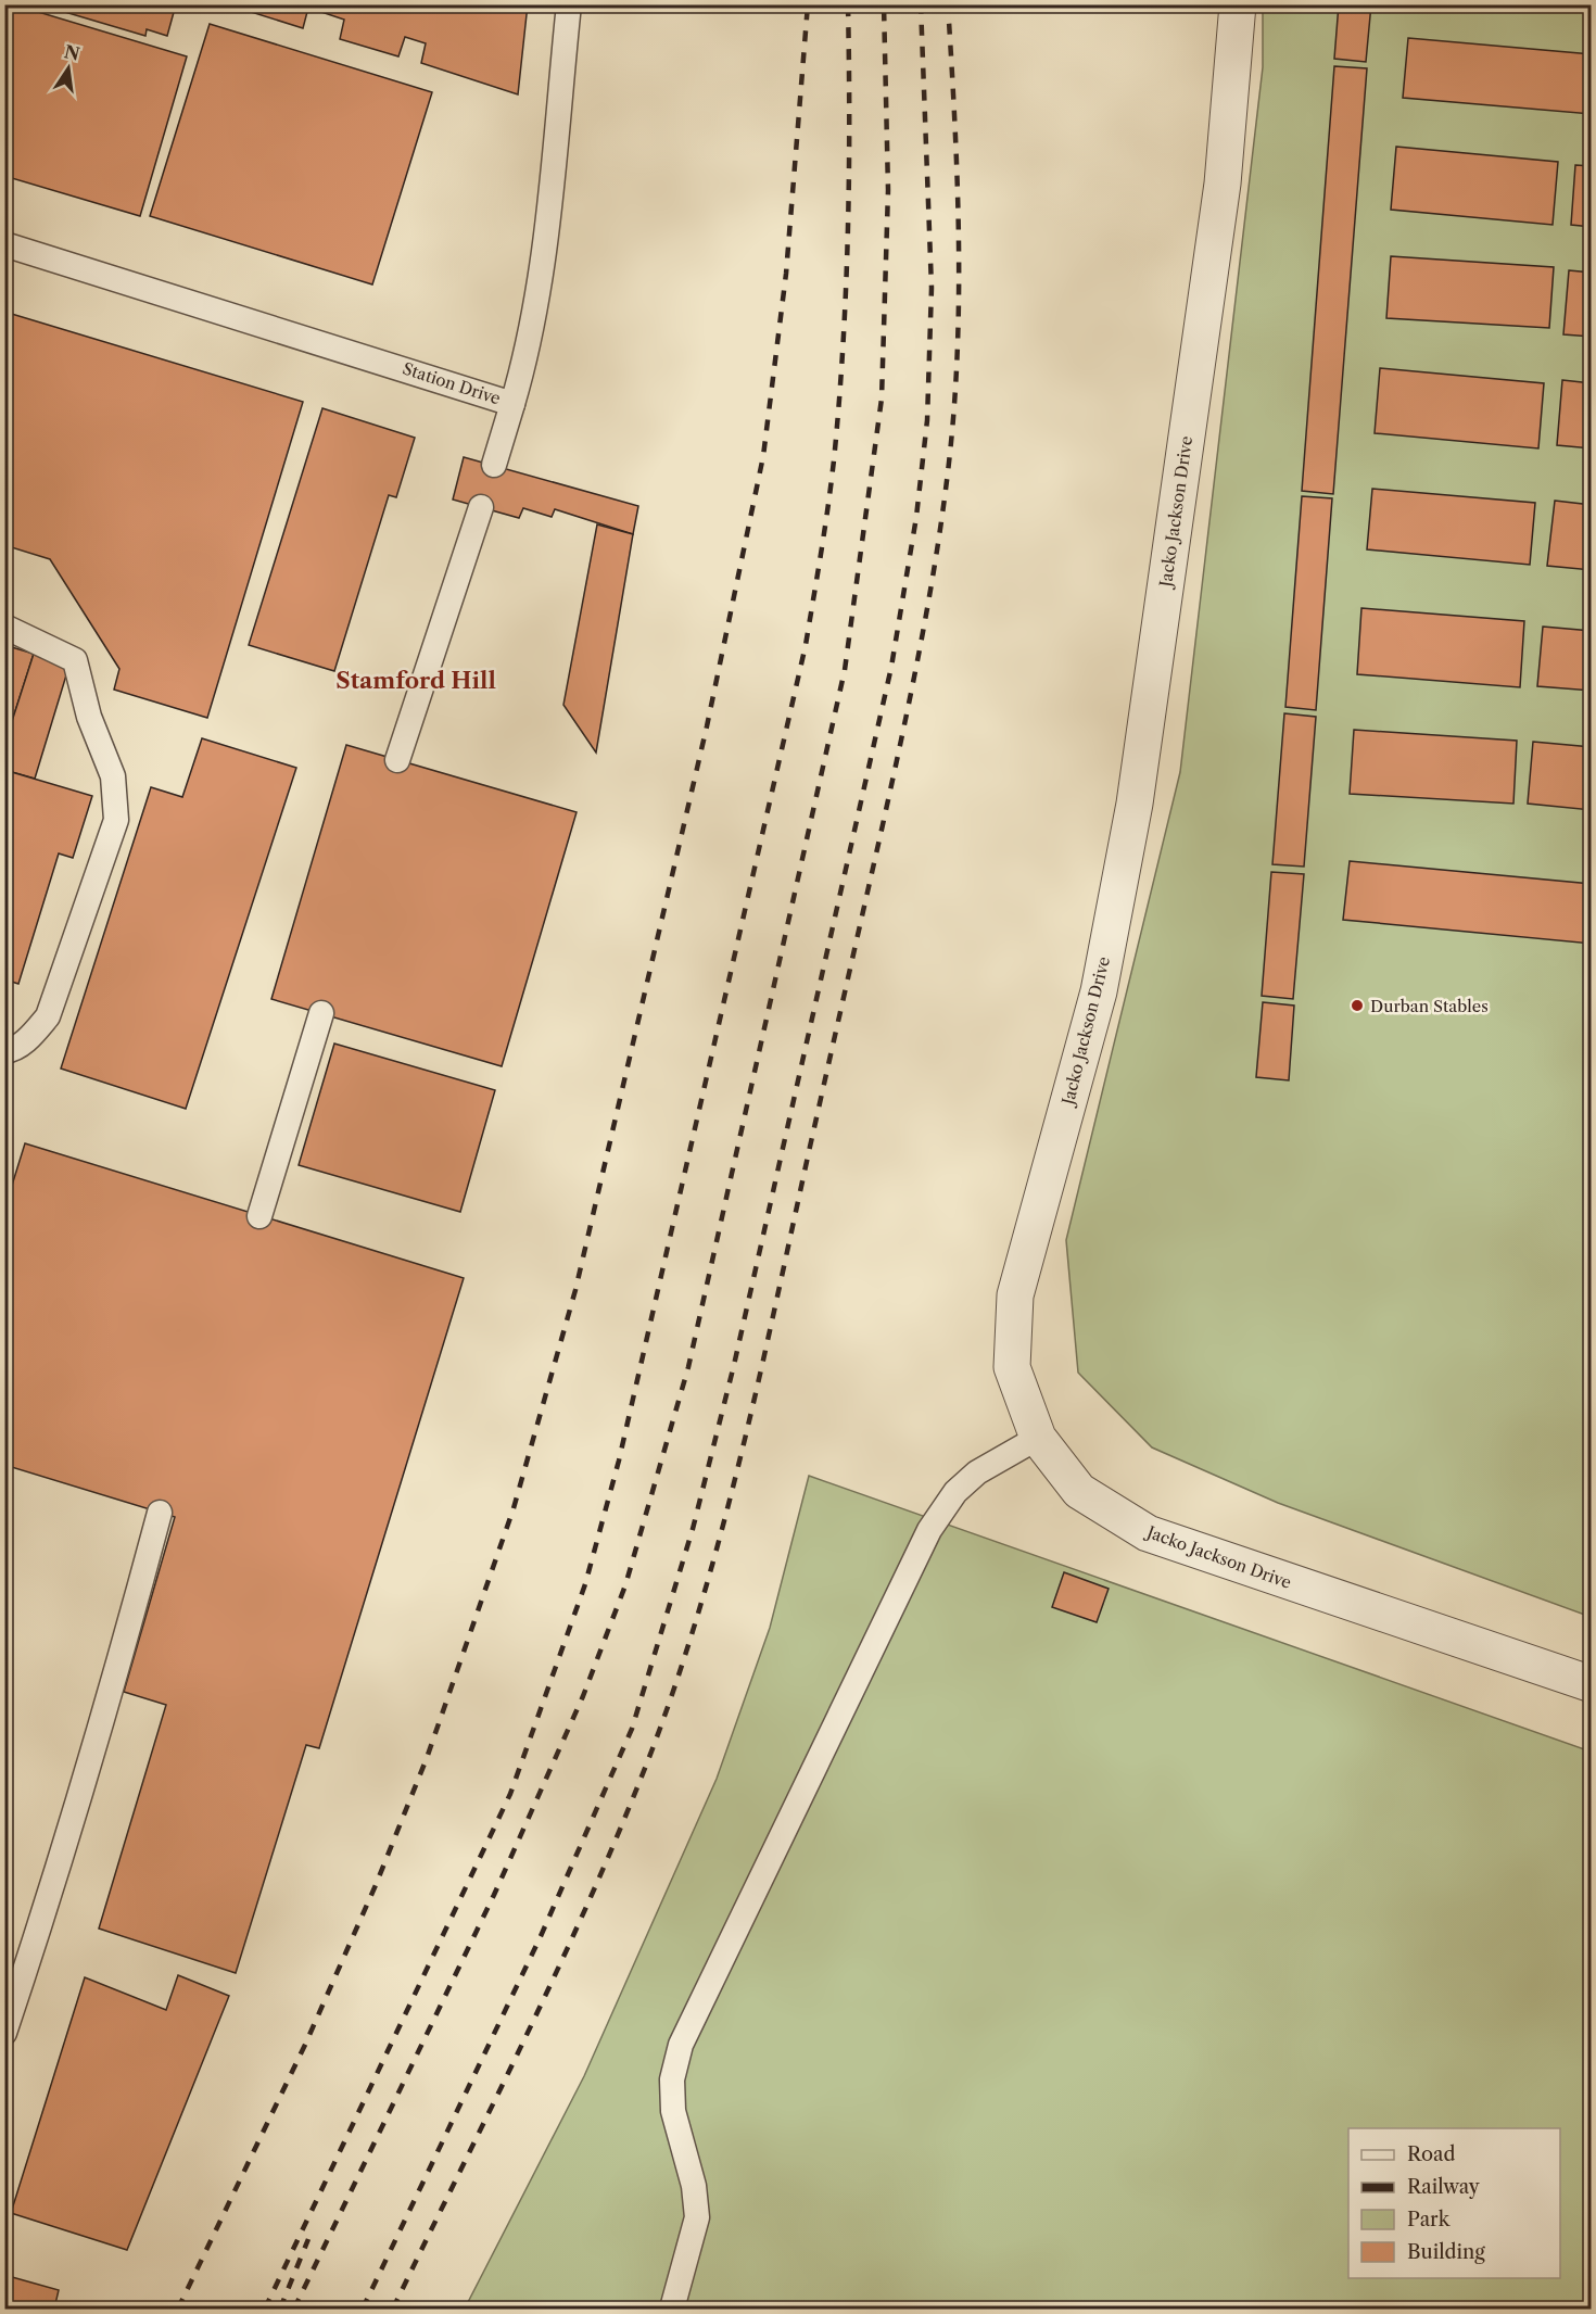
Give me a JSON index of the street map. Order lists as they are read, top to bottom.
{
  "streets": {
    "street": ["Jacko Jackson Drive"],
    "lane": ["Station Drive"]
  },
  "districts": ["Stamford Hill"],
  "places": ["Durban Stables"],
  "legend": [
    "Road",
    "Railway",
    "Park",
    "Building"
  ],
  "north": "top"
}
